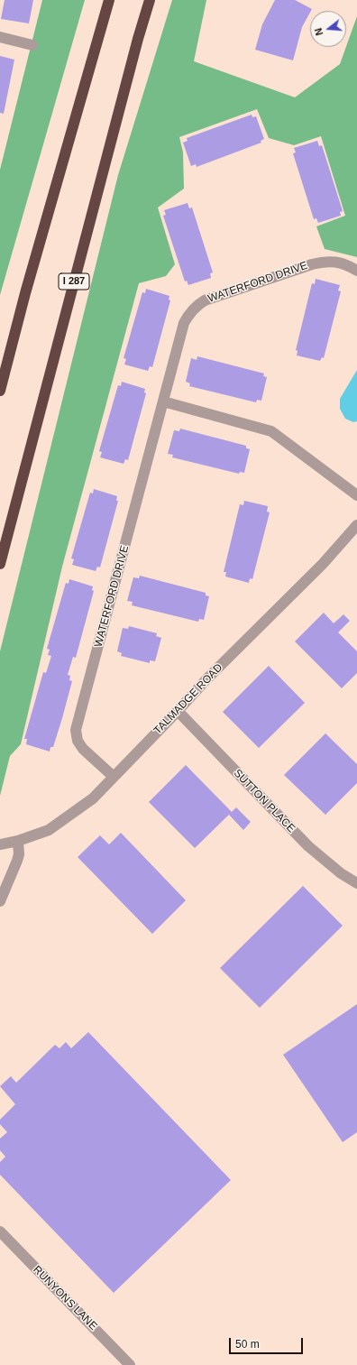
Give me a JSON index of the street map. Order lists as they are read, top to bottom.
{
  "streets": {
    "highway": ["I 287"],
    "street": [
      "WATERFORD DRIVE",
      "TALMADGE ROAD",
      "SUTTON PLACE",
      "RUNYONS LANE"
    ]
  },
  "crossings": [
    ["WATERFORD DRIVE", "TALMADGE ROAD"],
    ["TALMADGE ROAD", "SUTTON PLACE"]
  ],
  "scale_bar": "50 m",
  "north": "left"
}
